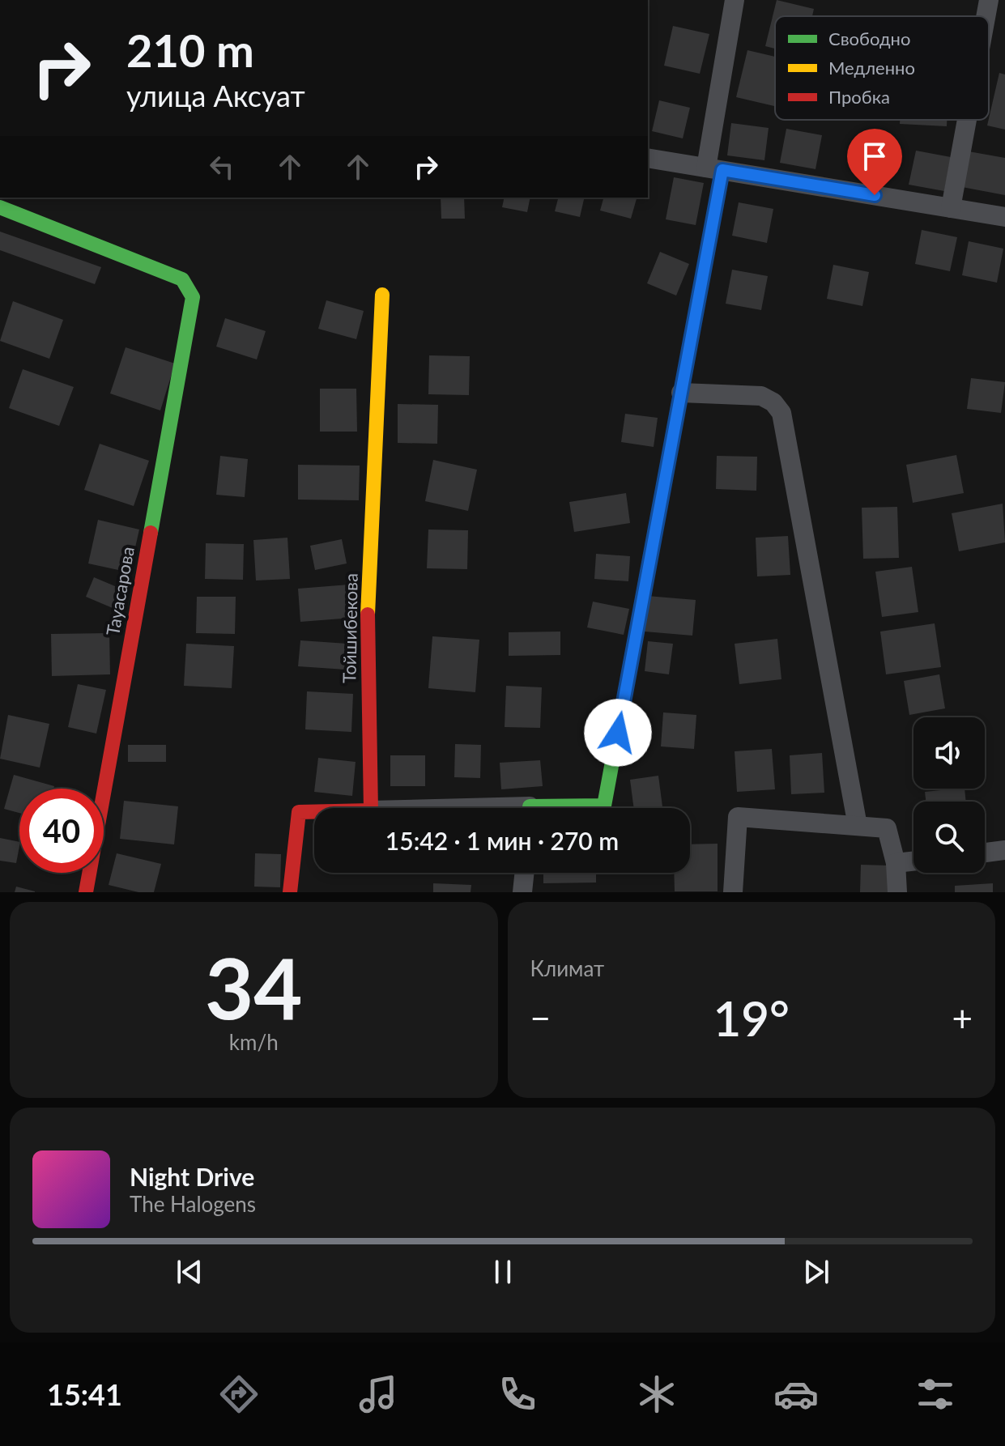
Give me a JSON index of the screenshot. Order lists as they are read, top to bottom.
{
  "streets": {
    "street": ["Тауасарова", "Тойшибекова"]
  },
  "legend": ["Свободно", "Медленно", "Пробка"],
  "page": {
    "turn": ["210 m", "улица Аксуат"],
    "limit": "40",
    "trip": "15:42 · 1 мин · 270 m",
    "tile": [
      ["34", "km/h"],
      "Климат"
    ],
    "heat": ["−", "19°", "+"],
    "song": ["Night Drive", "The Halogens"],
    "tabs": "15:41"
  }
}
